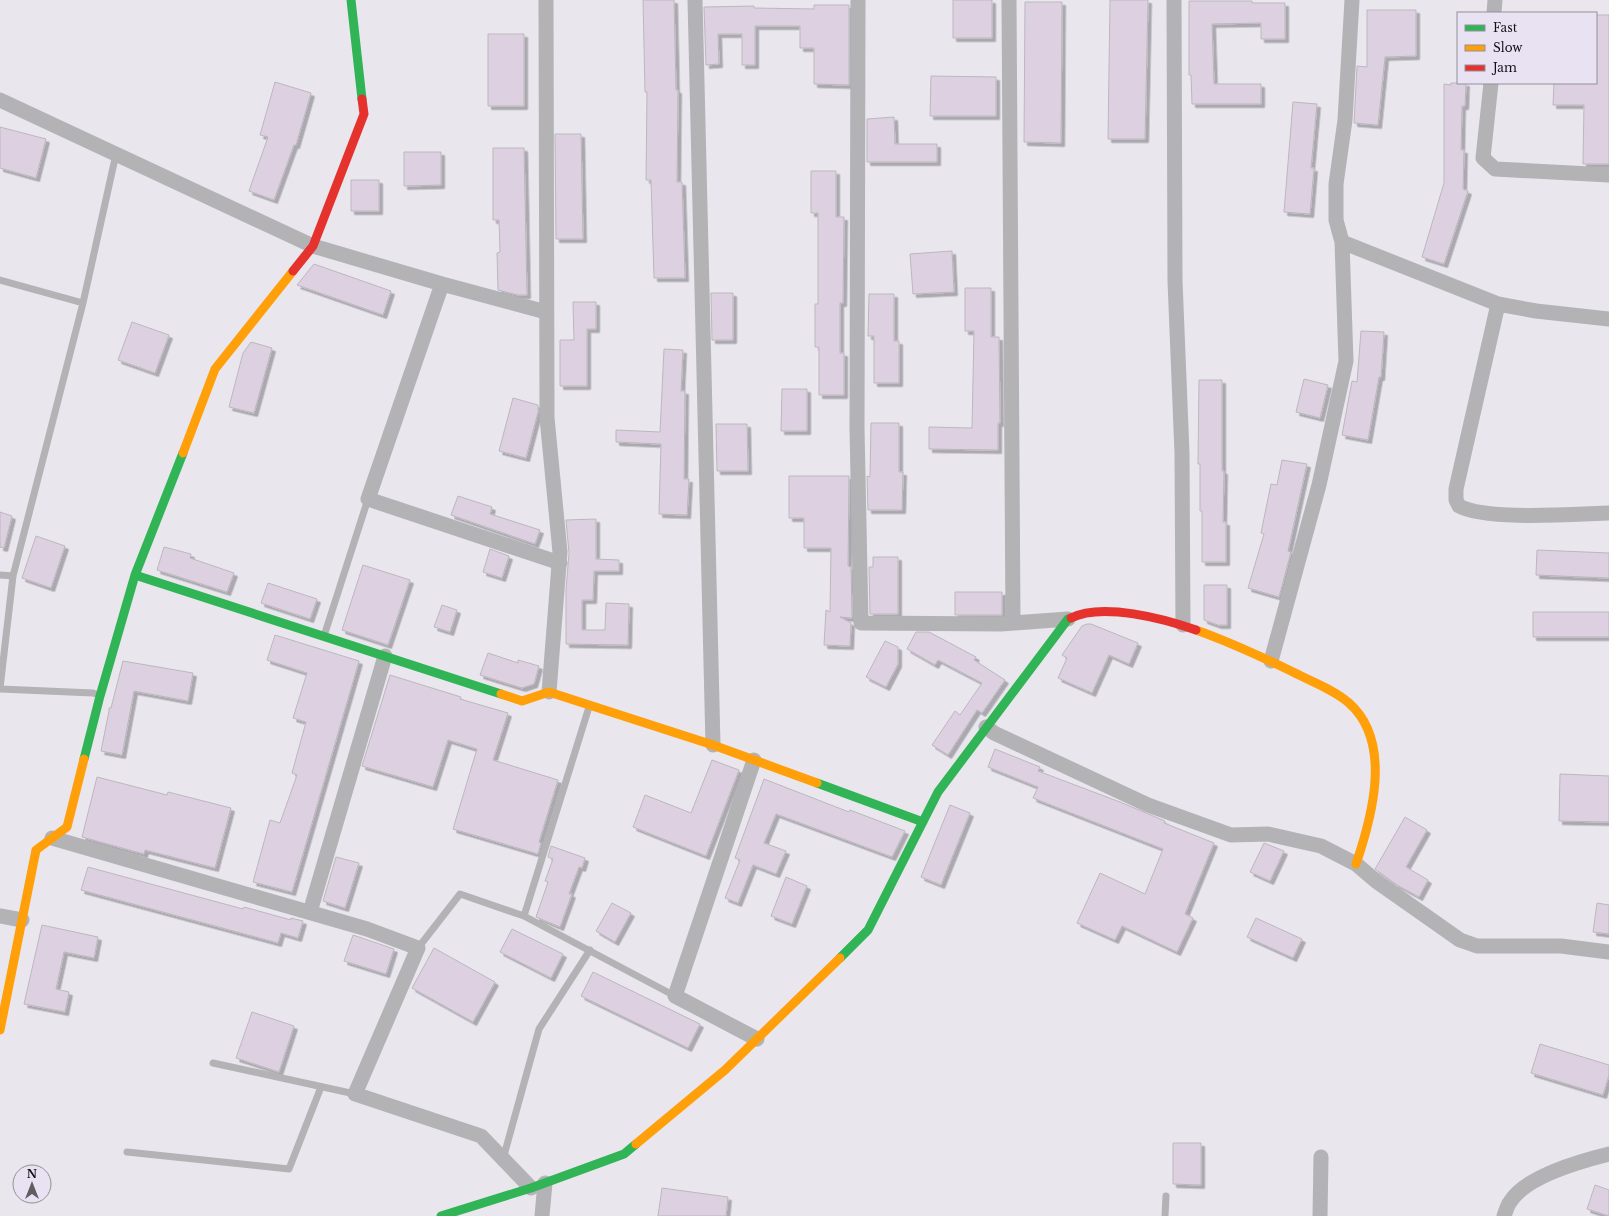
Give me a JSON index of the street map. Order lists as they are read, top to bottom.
{
  "legend": ["Fast", "Slow", "Jam"],
  "north": "top"
}
